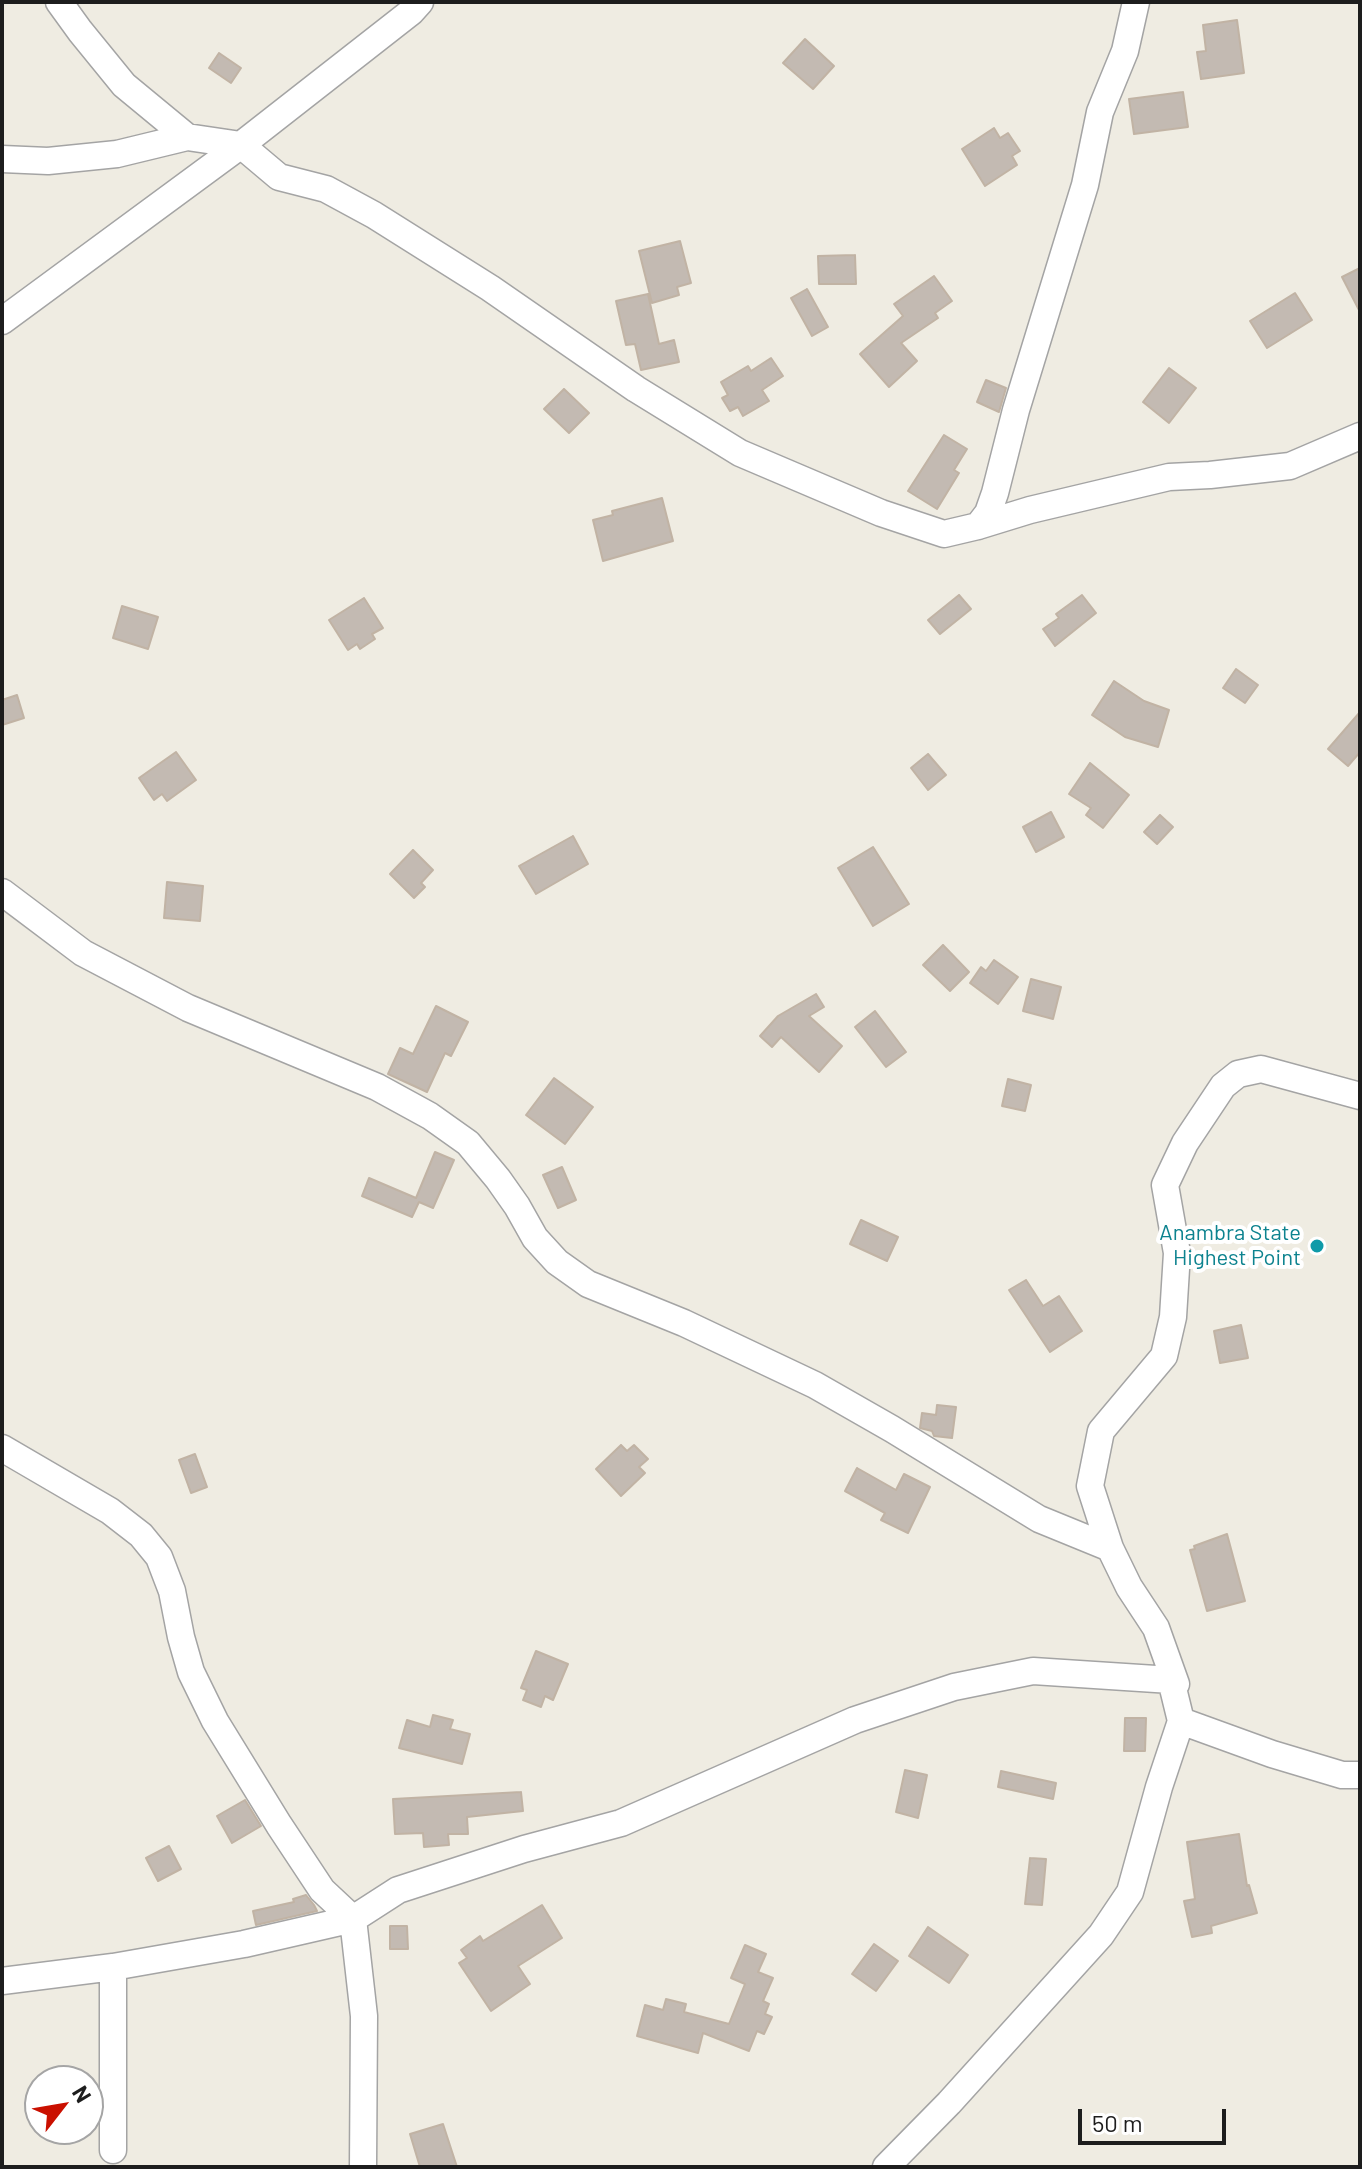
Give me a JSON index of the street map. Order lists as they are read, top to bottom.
{
  "places": ["Anambra State Highest Point"],
  "scale_bar": "50 m",
  "north": "top right"
}
